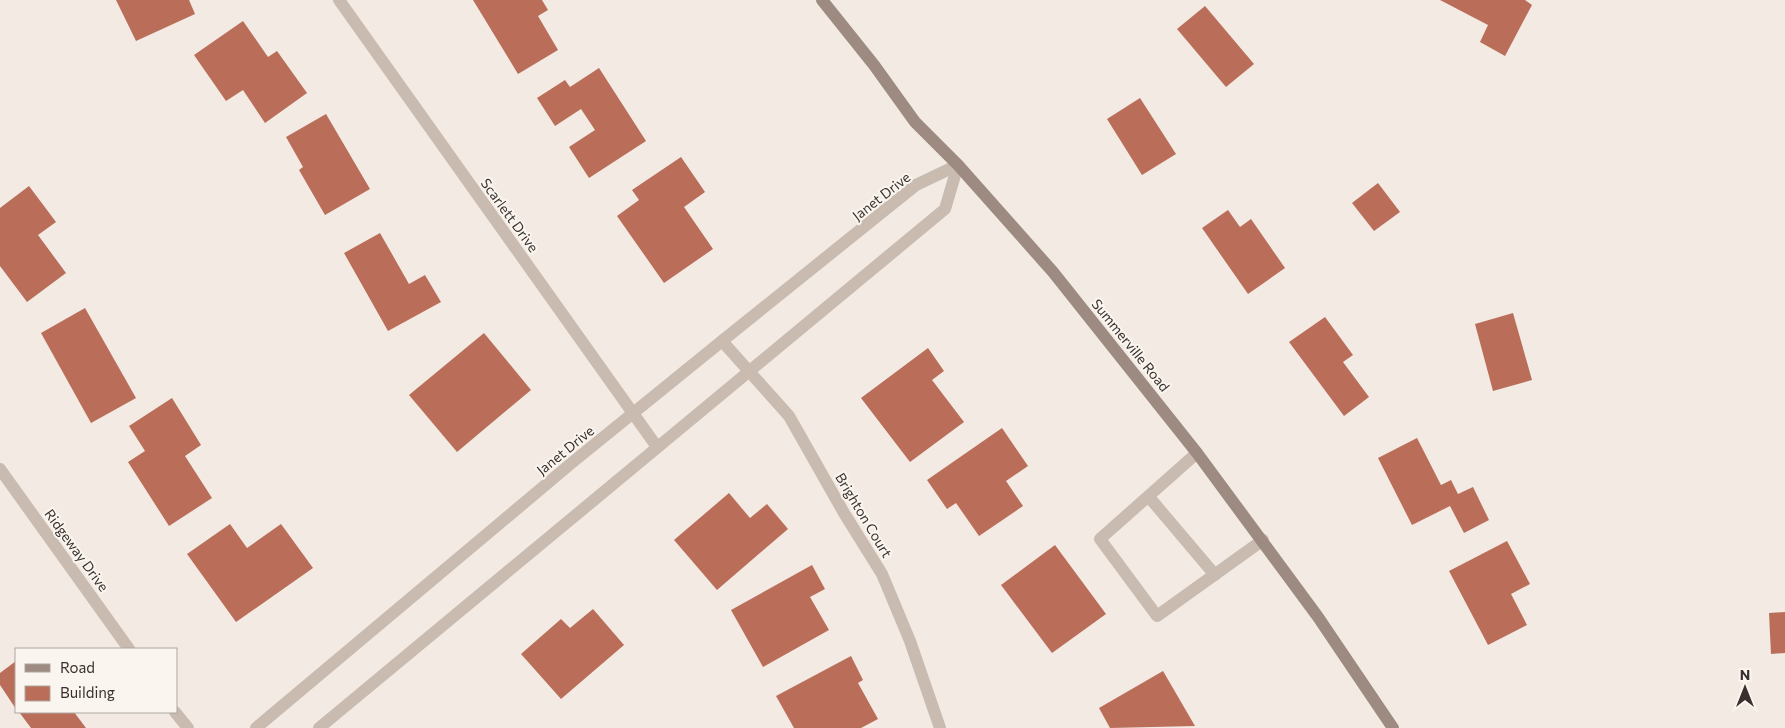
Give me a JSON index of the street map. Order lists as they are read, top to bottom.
{
  "streets": {
    "main road": ["Summerville Road"],
    "street": [
      "Janet Drive",
      "Scarlett Drive",
      "Brighton Court",
      "Ridgeway Drive"
    ]
  },
  "crossings": [
    ["Janet Drive", "Scarlett Drive"],
    ["Janet Drive", "Summerville Road"],
    ["Janet Drive", "Brighton Court"]
  ],
  "legend": ["Road", "Building"],
  "north": "top"
}
